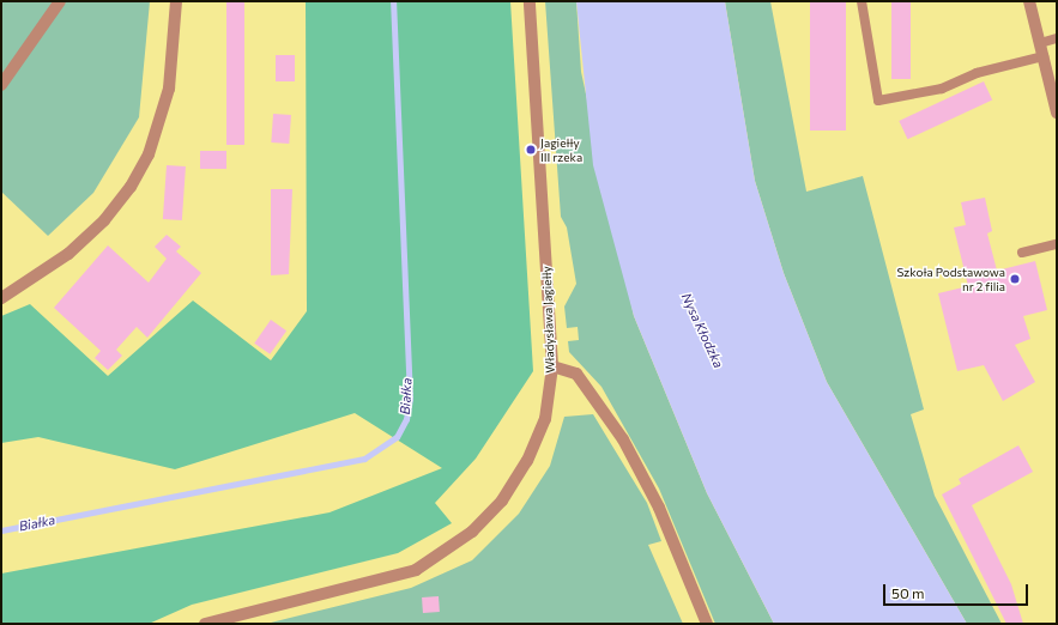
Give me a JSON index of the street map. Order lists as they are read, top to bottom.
{
  "streets": {
    "street": ["Władysława Jagiełły"]
  },
  "water": ["Nysa Kłodzka", "Białka"],
  "places": ["Jagiełły III rzeka", "Szkoła Podstawowa nr 2 filia"],
  "scale_bar": "50 m"
}
